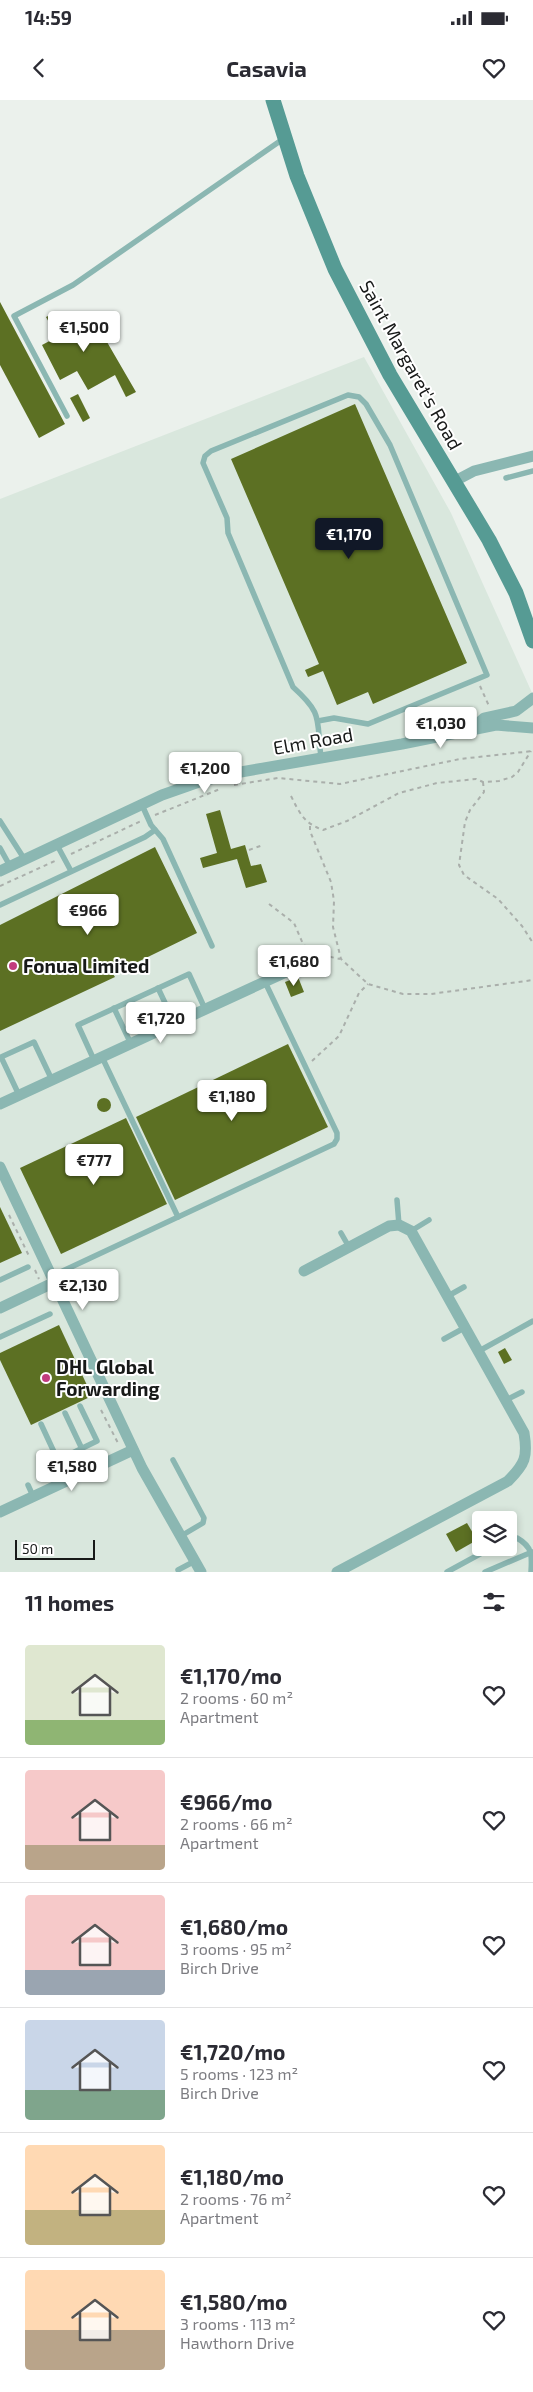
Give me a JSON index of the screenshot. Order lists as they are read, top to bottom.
{
  "streets": {
    "main road": ["Saint Margaret's Road"],
    "street": ["Elm Road"]
  },
  "places": ["Fonua Limited", "DHL Global Forwarding"],
  "scale_bar": "50 m",
  "page": {
    "status": "14:59",
    "header": "Casavia",
    "price": [
      "€1,500",
      "€1,170",
      "€1,030",
      "€1,200",
      "€966",
      "€1,680",
      "€1,720",
      "€1,180",
      "€777",
      "€2,130",
      "€1,580"
    ],
    "scale": "50 m",
    "heading": "11 homes",
    "list": [
      {
        "name": "€1,170/mo",
        "note": "2 rooms · 60 m² · Apartment"
      },
      {
        "name": "€966/mo",
        "note": "2 rooms · 66 m² · Apartment"
      },
      {
        "name": "€1,680/mo",
        "note": "3 rooms · 95 m² · Birch Drive"
      },
      {
        "name": "€1,720/mo",
        "note": "5 rooms · 123 m² · Birch Drive"
      },
      {
        "name": "€1,180/mo",
        "note": "2 rooms · 76 m² · Apartment"
      },
      {
        "name": "€1,580/mo",
        "note": "3 rooms · 113 m² · Hawthorn Drive"
      }
    ]
  }
}
